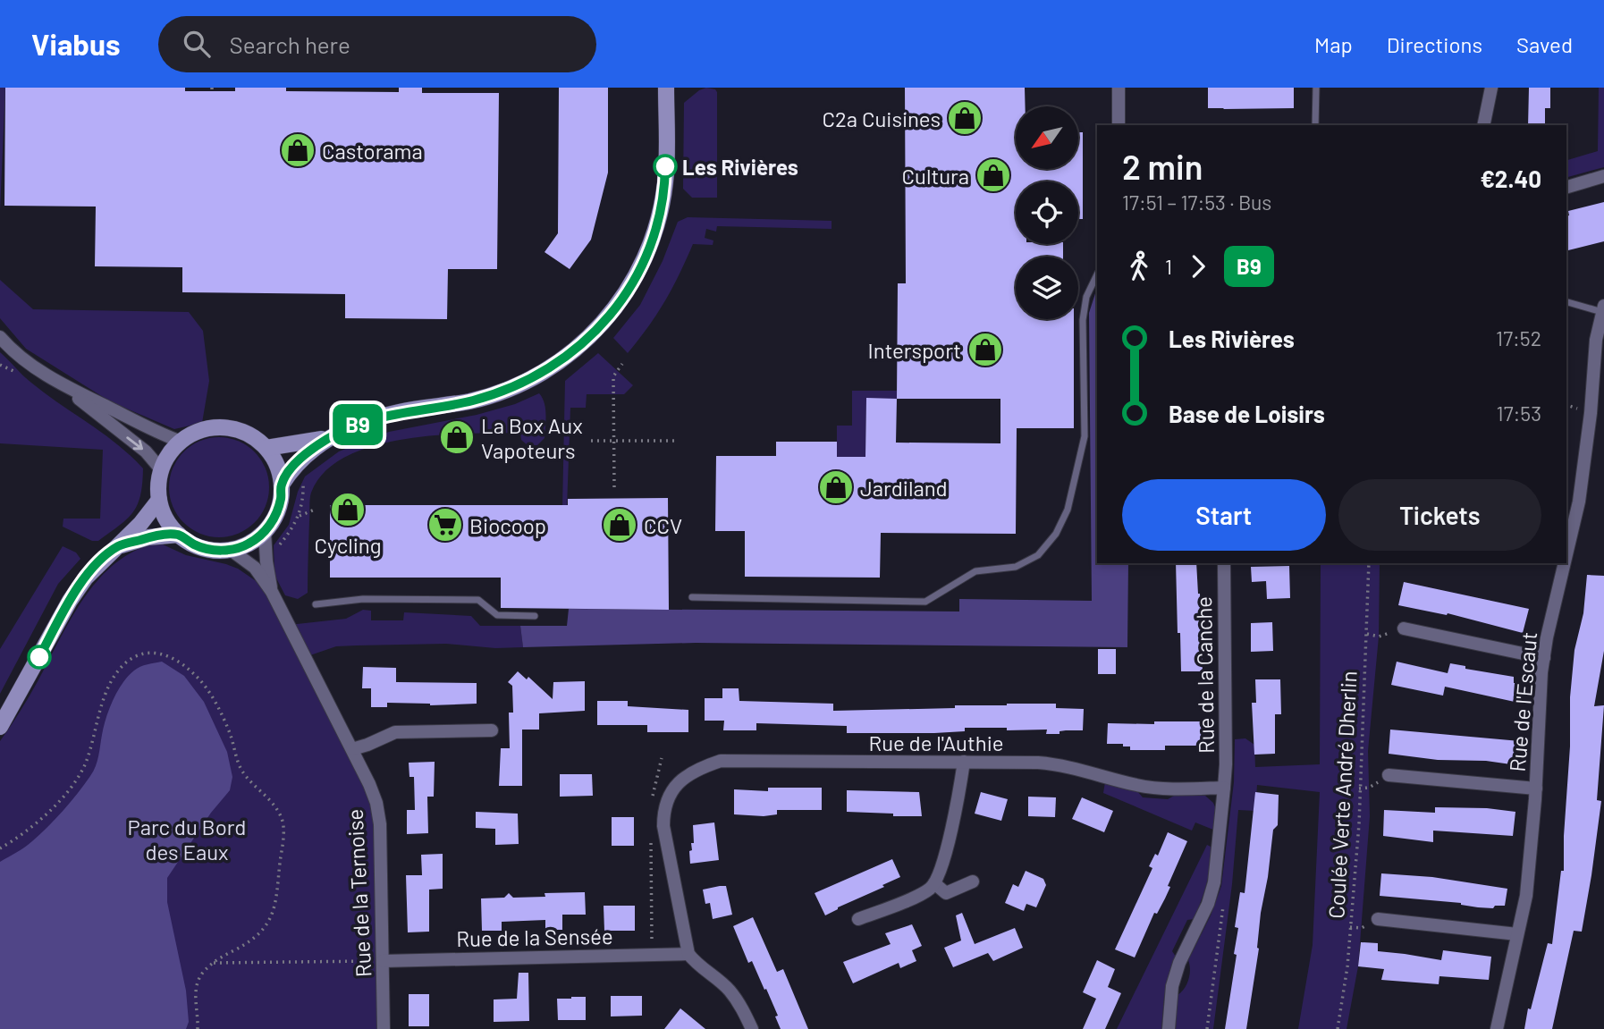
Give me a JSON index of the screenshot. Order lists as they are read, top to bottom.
{
  "streets": {
    "street": [
      "Rue de la Canche",
      "Rue de l'Escaut",
      "Rue de l'Authie",
      "Rue de la Ternoise",
      "Rue de la Sensée"
    ],
    "path": ["Coulée Verte André Dherlin"]
  },
  "crossings": [
    ["Rue de la Canche", "Rue de l'Authie"],
    ["Rue de l'Authie", "Rue de la Sensée"],
    ["Rue de la Ternoise", "Rue de la Sensée"]
  ],
  "parks": ["Parc du Bord des Eaux"],
  "places": {
    "shop": [
      "C2a Cuisines",
      "Castorama",
      "Cultura",
      "Intersport",
      "La Box Aux Vapoteurs",
      "Jardiland",
      "Cycling",
      "CCV"
    ],
    "other": ["Les Rivières"],
    "supermarket": ["Biocoop"]
  },
  "lines": ["bus line B9"],
  "north": "bottom left",
  "page": {
    "header": "Viabus",
    "search": "Search here",
    "nav": ["Map", "Directions", "Saved"],
    "on_map": "B9",
    "heading": ["2 min", "17:51 – 17:53 · Bus", "€2.40"],
    "legs": ["1", "B9"],
    "list": [
      {
        "name": "Les Rivières",
        "value": "17:52"
      },
      {
        "name": "Base de Loisirs",
        "value": "17:53"
      }
    ],
    "buttons": ["Start", "Tickets"]
  }
}
